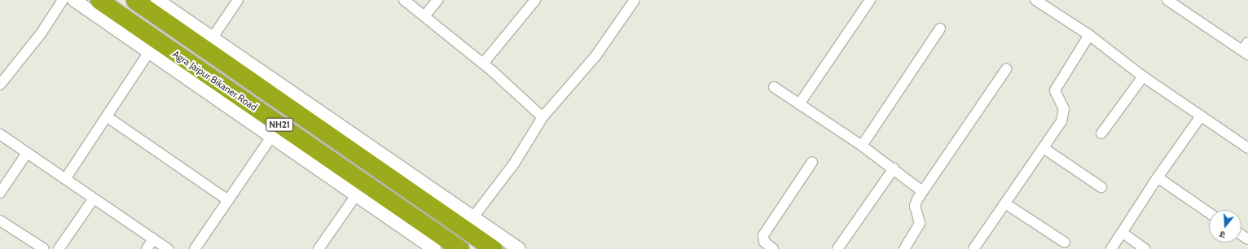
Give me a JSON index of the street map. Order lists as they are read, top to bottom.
{
  "streets": {
    "highway": ["Agra Jaipur Bikaner Road", "NH21"]
  },
  "north": "bottom"
}
